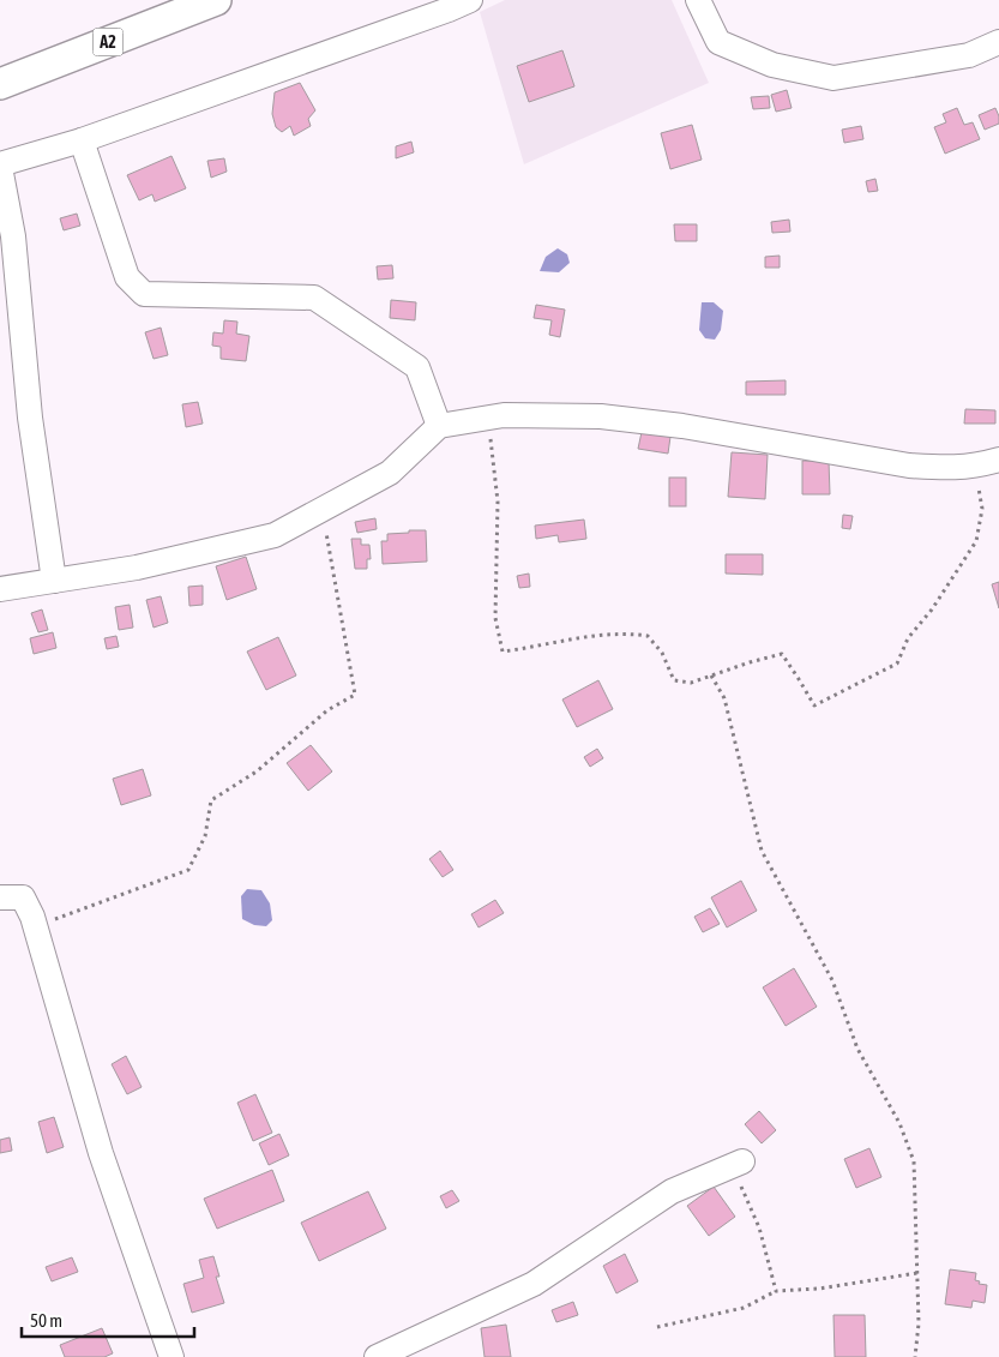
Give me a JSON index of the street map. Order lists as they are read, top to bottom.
{
  "streets": {
    "main road": ["A2"]
  },
  "scale_bar": "50 m"
}
